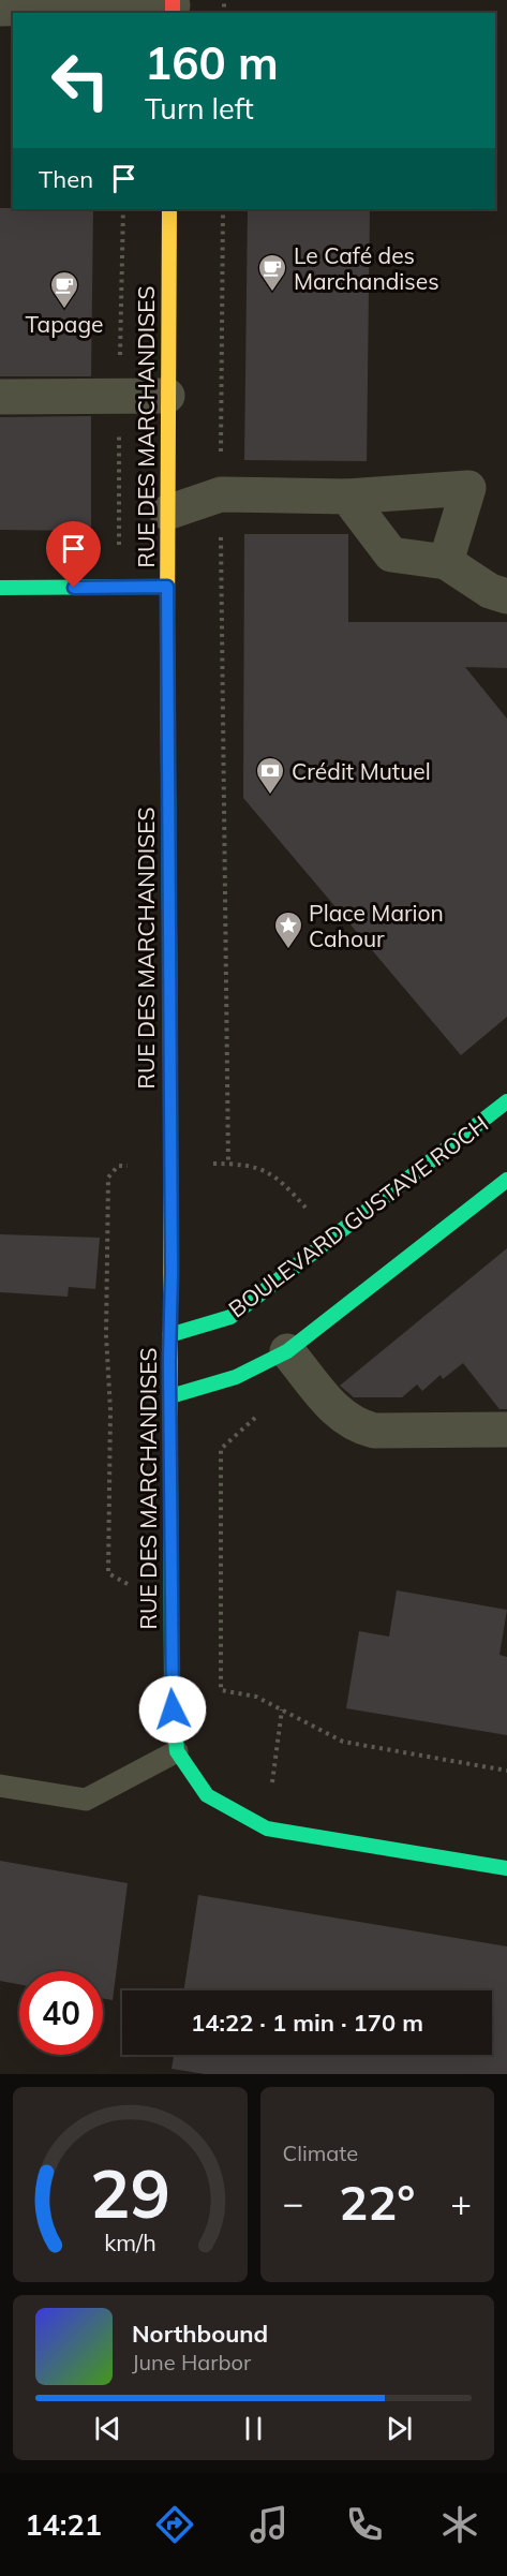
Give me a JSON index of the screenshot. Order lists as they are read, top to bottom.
{
  "streets": {
    "street": ["RUE DES MARCHANDISES", "BOULEVARD GUSTAVE ROCH"]
  },
  "crossings": [
    ["RUE DES MARCHANDISES", "BOULEVARD GUSTAVE ROCH"]
  ],
  "places": {
    "cafe": ["Le Café des Marchandises", "Tapage"],
    "bank": ["Crédit Mutuel"],
    "place": ["Place Marion Cahour"]
  },
  "page": {
    "turn": ["160 m", "Turn left"],
    "then": "Then",
    "limit": "40",
    "trip": "14:22 · 1 min · 170 m",
    "tile": "Climate",
    "heat": ["−", "22°", "+"],
    "song": ["Northbound", "June Harbor"],
    "tabs": "14:21",
    "gauge": ["29", "km/h"]
  }
}
